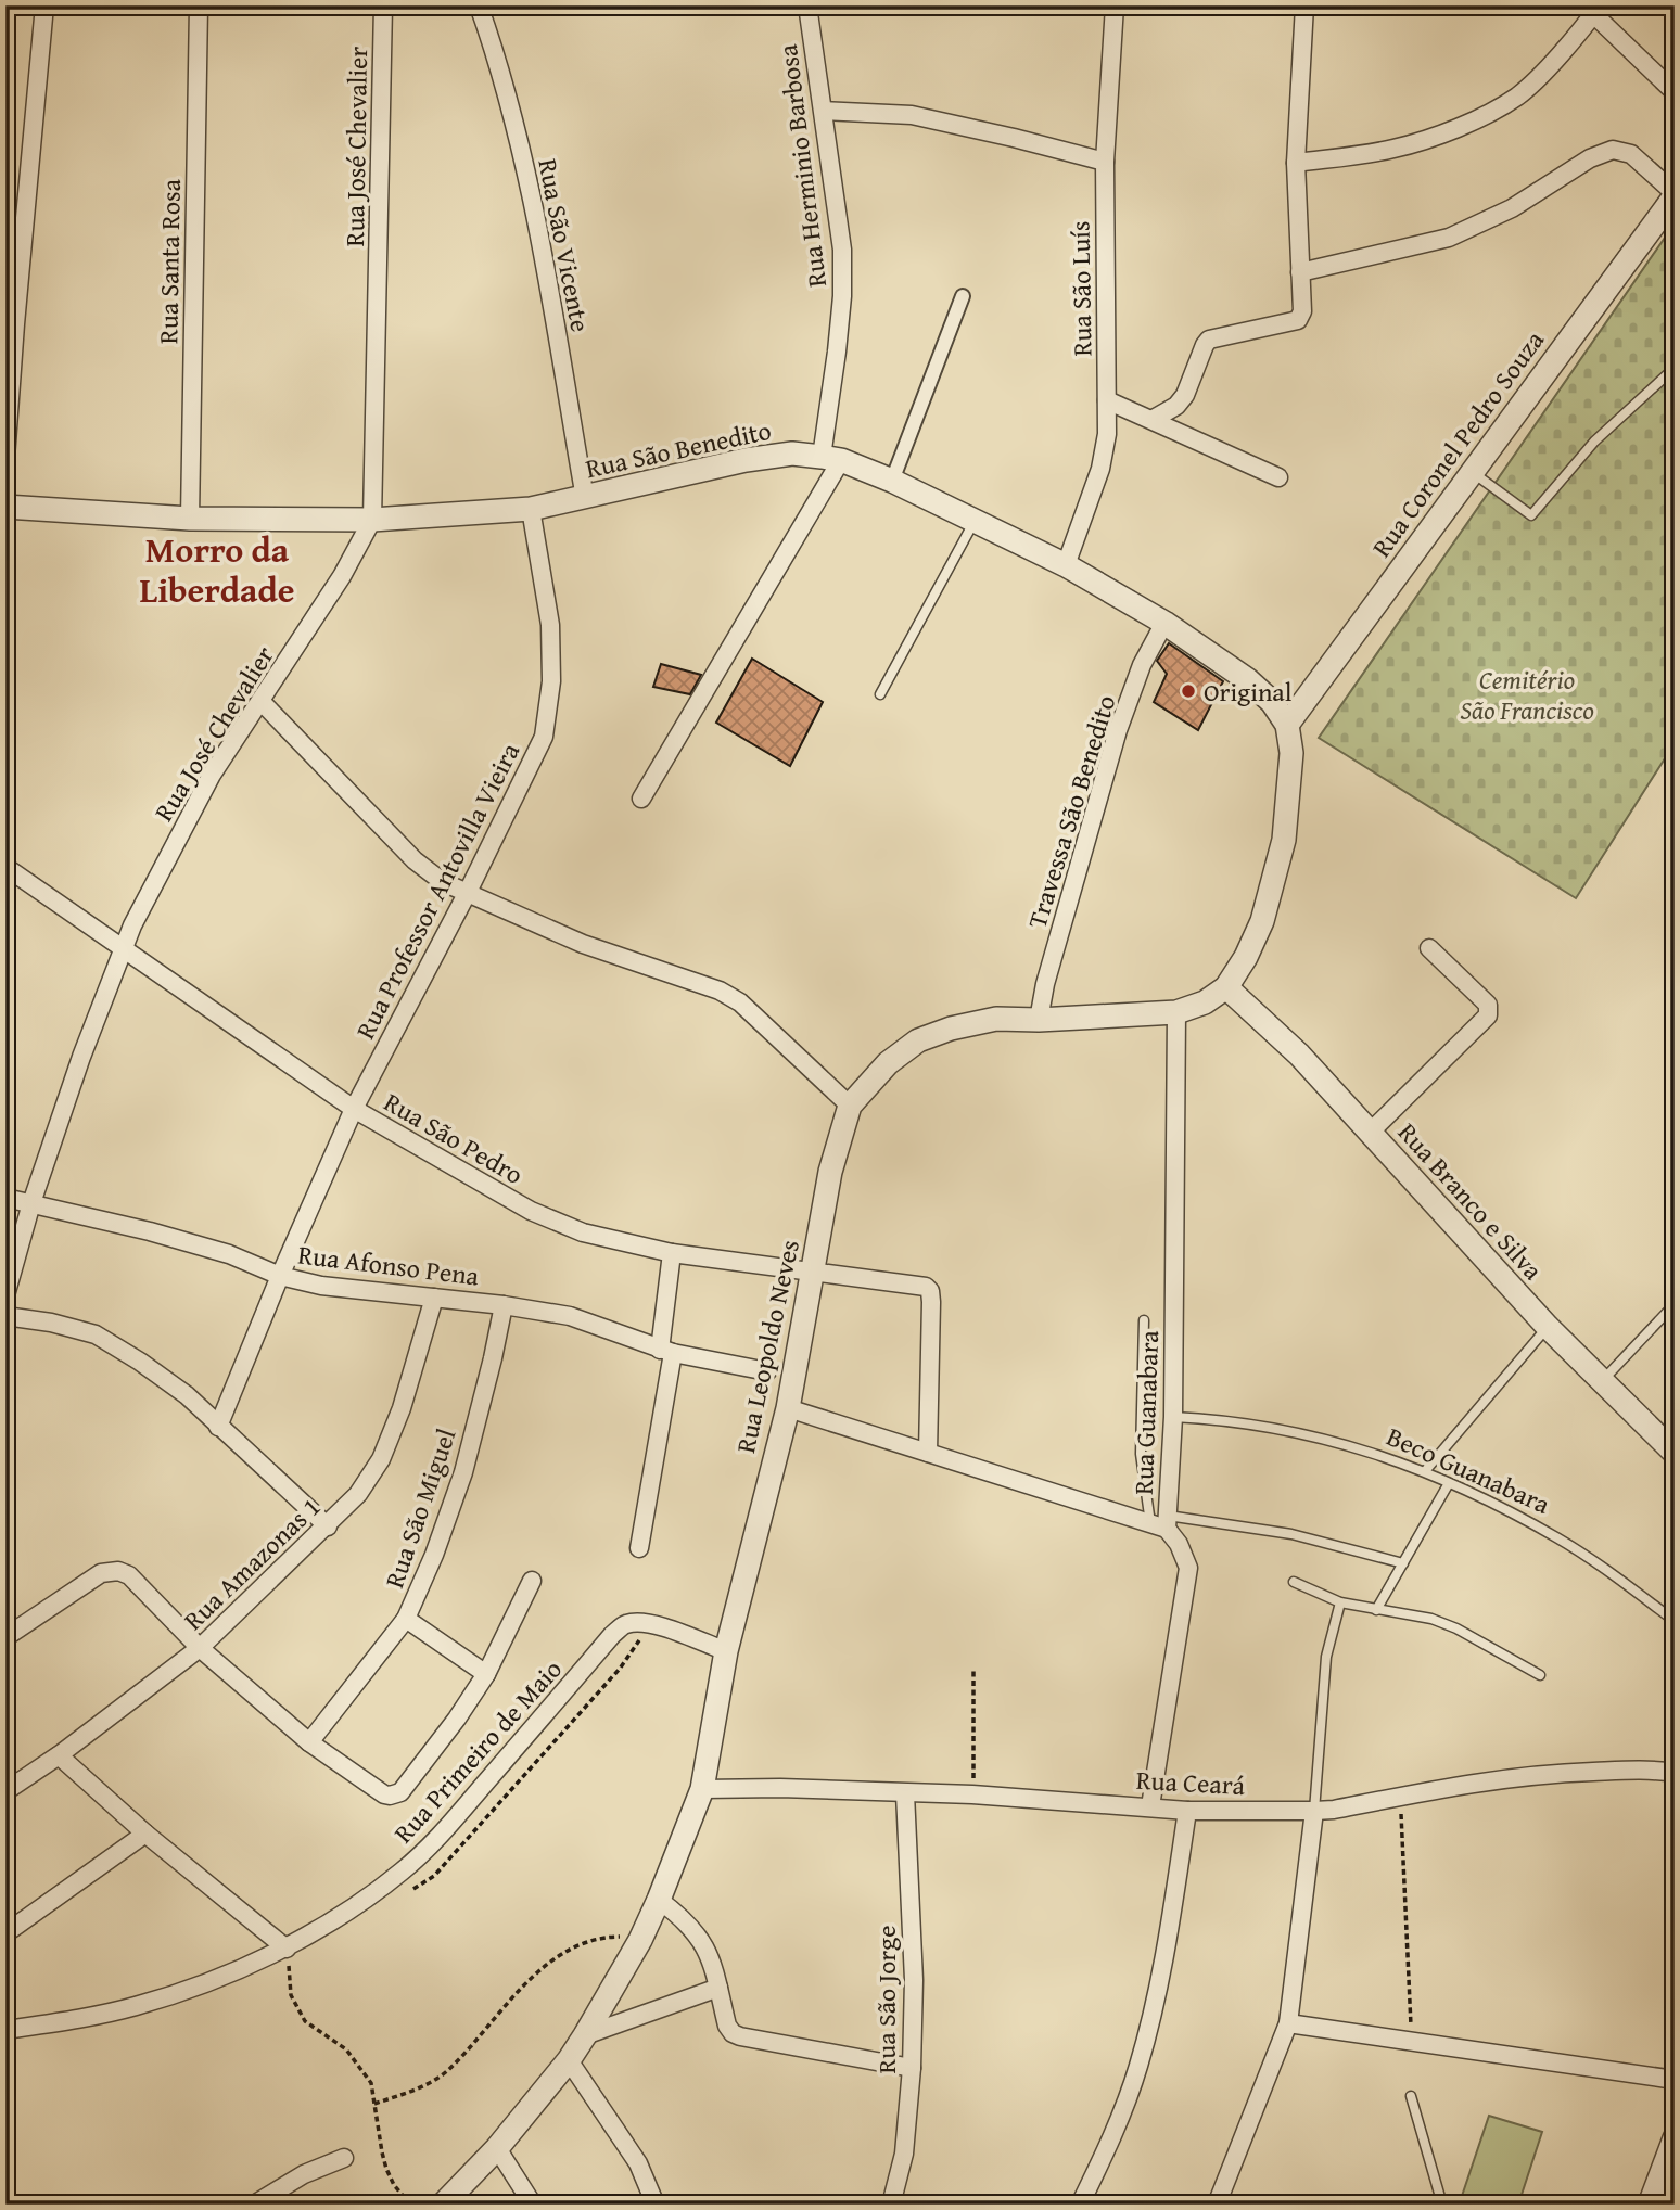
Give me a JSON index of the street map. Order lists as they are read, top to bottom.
{
  "streets": {
    "street": [
      "Rua José Chevalier",
      "Rua Herminio Barbosa",
      "Rua São Vicente",
      "Rua Santa Rosa",
      "Rua São Luís",
      "Rua Coronel Pedro Souza",
      "Rua São Benedito",
      "Travessa São Benedito",
      "Rua Professor Antovilla Vieira",
      "Rua São Pedro",
      "Rua Branco e Silva",
      "Rua Afonso Pena",
      "Rua Leopoldo Neves",
      "Rua Guanabara",
      "Rua São Miguel",
      "Rua Amazonas 1",
      "Rua Primeiro de Maio",
      "Rua Ceará",
      "Rua São Jorge"
    ],
    "lane": ["Beco Guanabara"]
  },
  "crossings": [
    ["Rua José Chevalier", "Rua São Benedito"],
    ["Rua José Chevalier", "Rua São Pedro"],
    ["Rua José Chevalier", "Rua Afonso Pena"],
    ["Rua Herminio Barbosa", "Rua São Benedito"],
    ["Rua São Vicente", "Rua São Benedito"],
    ["Rua Santa Rosa", "Rua São Benedito"],
    ["Rua São Luís", "Rua São Benedito"],
    ["Rua Coronel Pedro Souza", "Rua São Benedito"],
    ["Rua Coronel Pedro Souza", "Rua Leopoldo Neves"],
    ["Rua São Benedito", "Travessa São Benedito"],
    ["Rua São Benedito", "Rua Professor Antovilla Vieira"],
    ["Rua São Benedito", "Rua Leopoldo Neves"],
    ["Travessa São Benedito", "Rua Leopoldo Neves"],
    ["Rua Professor Antovilla Vieira", "Rua São Pedro"],
    ["Rua Professor Antovilla Vieira", "Rua Afonso Pena"],
    ["Rua São Pedro", "Rua Leopoldo Neves"],
    ["Rua Branco e Silva", "Rua Leopoldo Neves"],
    ["Rua Afonso Pena", "Rua São Miguel"],
    ["Rua Afonso Pena", "Rua Amazonas 1"],
    ["Rua Leopoldo Neves", "Rua Guanabara"],
    ["Rua Leopoldo Neves", "Rua Primeiro de Maio"],
    ["Rua Leopoldo Neves", "Rua Ceará"],
    ["Rua Guanabara", "Beco Guanabara"],
    ["Rua Guanabara", "Rua Ceará"],
    ["Rua Ceará", "Rua São Jorge"]
  ],
  "districts": ["Morro da Liberdade"],
  "parks": ["Cemitério São Francisco"],
  "places": ["Original"]
}
